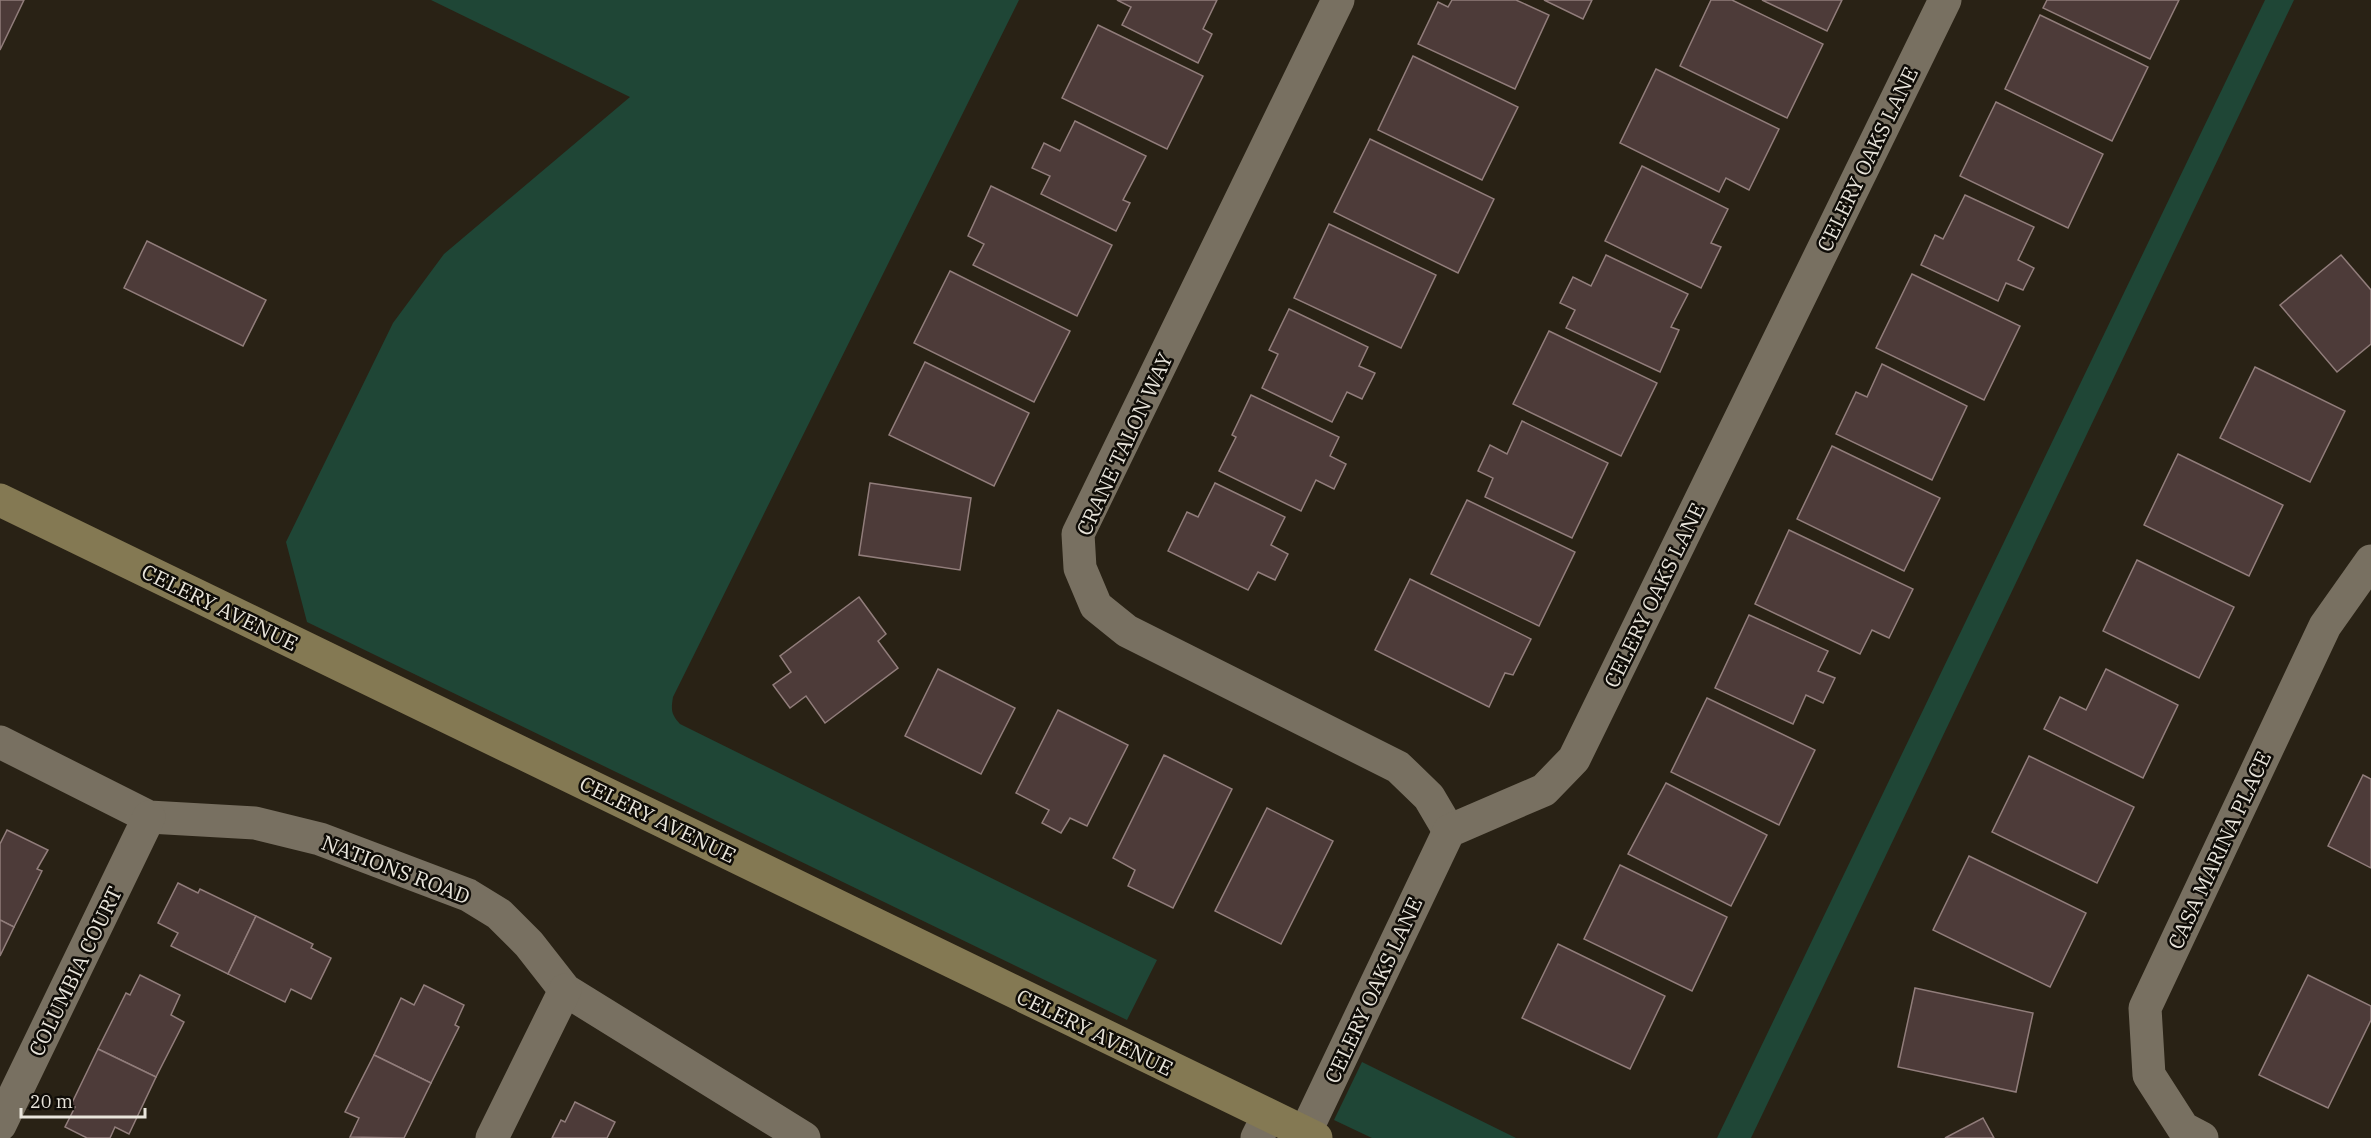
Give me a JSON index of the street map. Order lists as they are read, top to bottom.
{
  "streets": {
    "main road": ["CELERY AVENUE"],
    "street": [
      "CELERY OAKS LANE",
      "CRANE TALON WAY",
      "CASA MARINA PLACE",
      "NATIONS ROAD",
      "COLUMBIA COURT"
    ]
  },
  "crossings": [
    ["CELERY OAKS LANE", "CRANE TALON WAY"],
    ["CELERY OAKS LANE", "CELERY AVENUE"],
    ["NATIONS ROAD", "COLUMBIA COURT"]
  ],
  "scale_bar": "20 m"
}
